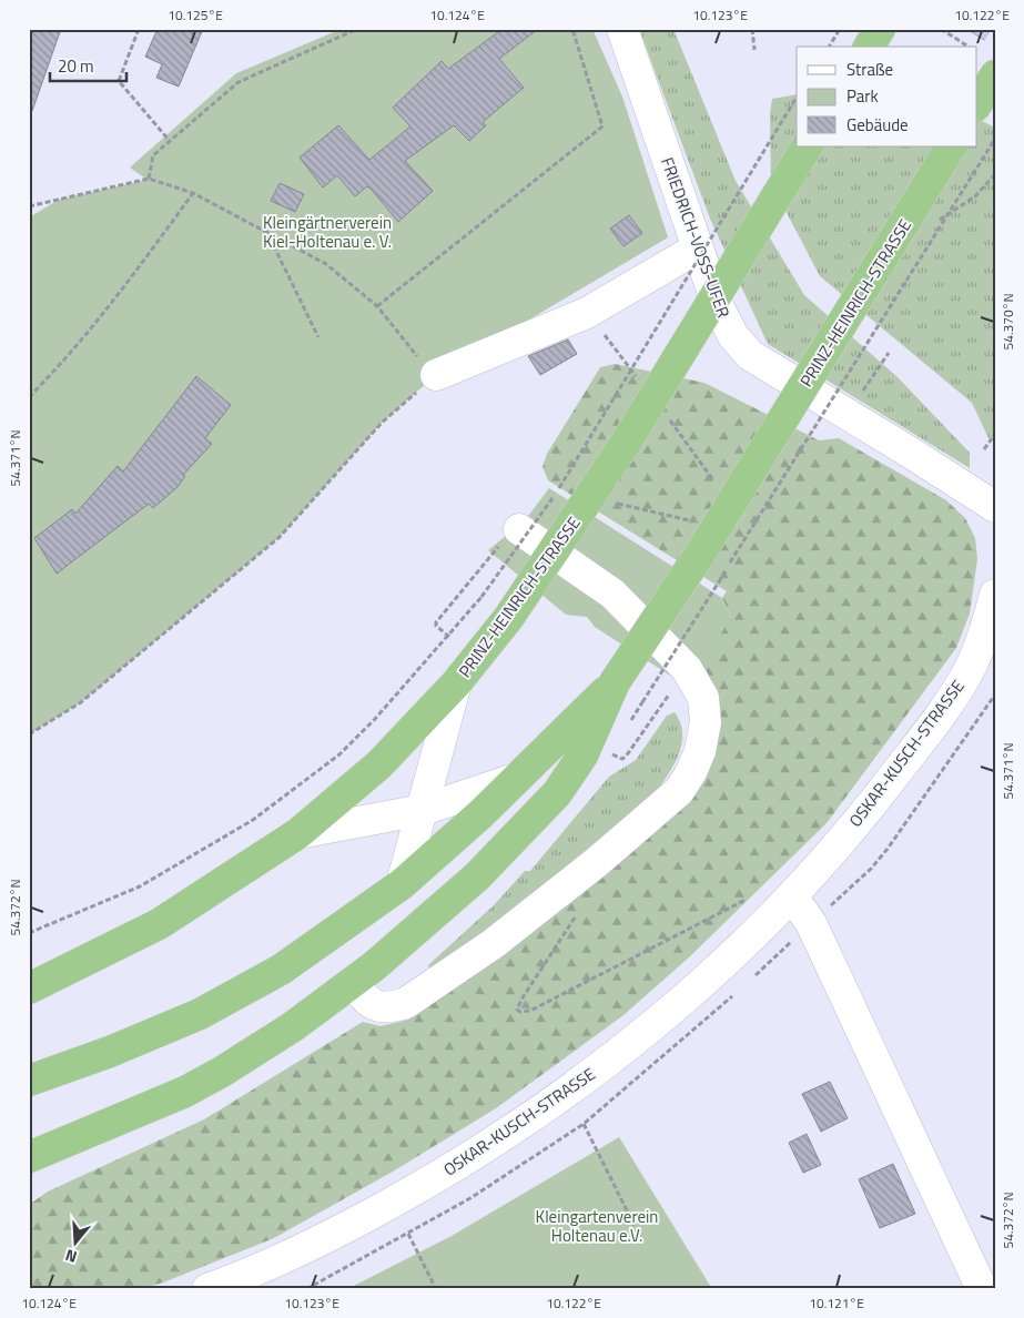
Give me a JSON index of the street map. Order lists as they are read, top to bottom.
{
  "streets": {
    "highway": ["PRINZ-HEINRICH-STRASSE"],
    "street": ["FRIEDRICH-VOSS-UFER", "OSKAR-KUSCH-STRASSE"]
  },
  "parks": ["Kleingärtnerverein Kiel-Holtenau e. V.", "Kleingartenverein Holtenau e.V."],
  "legend": ["Straße", "Park", "Gebäude"],
  "scale_bar": "20 m",
  "north": "bottom",
  "coordinates": [
    "10.125°E",
    "10.124°E",
    "10.123°E",
    "10.122°E",
    "54.370°N",
    "54.371°N",
    "54.372°N",
    "10.121°E"
  ]
}
